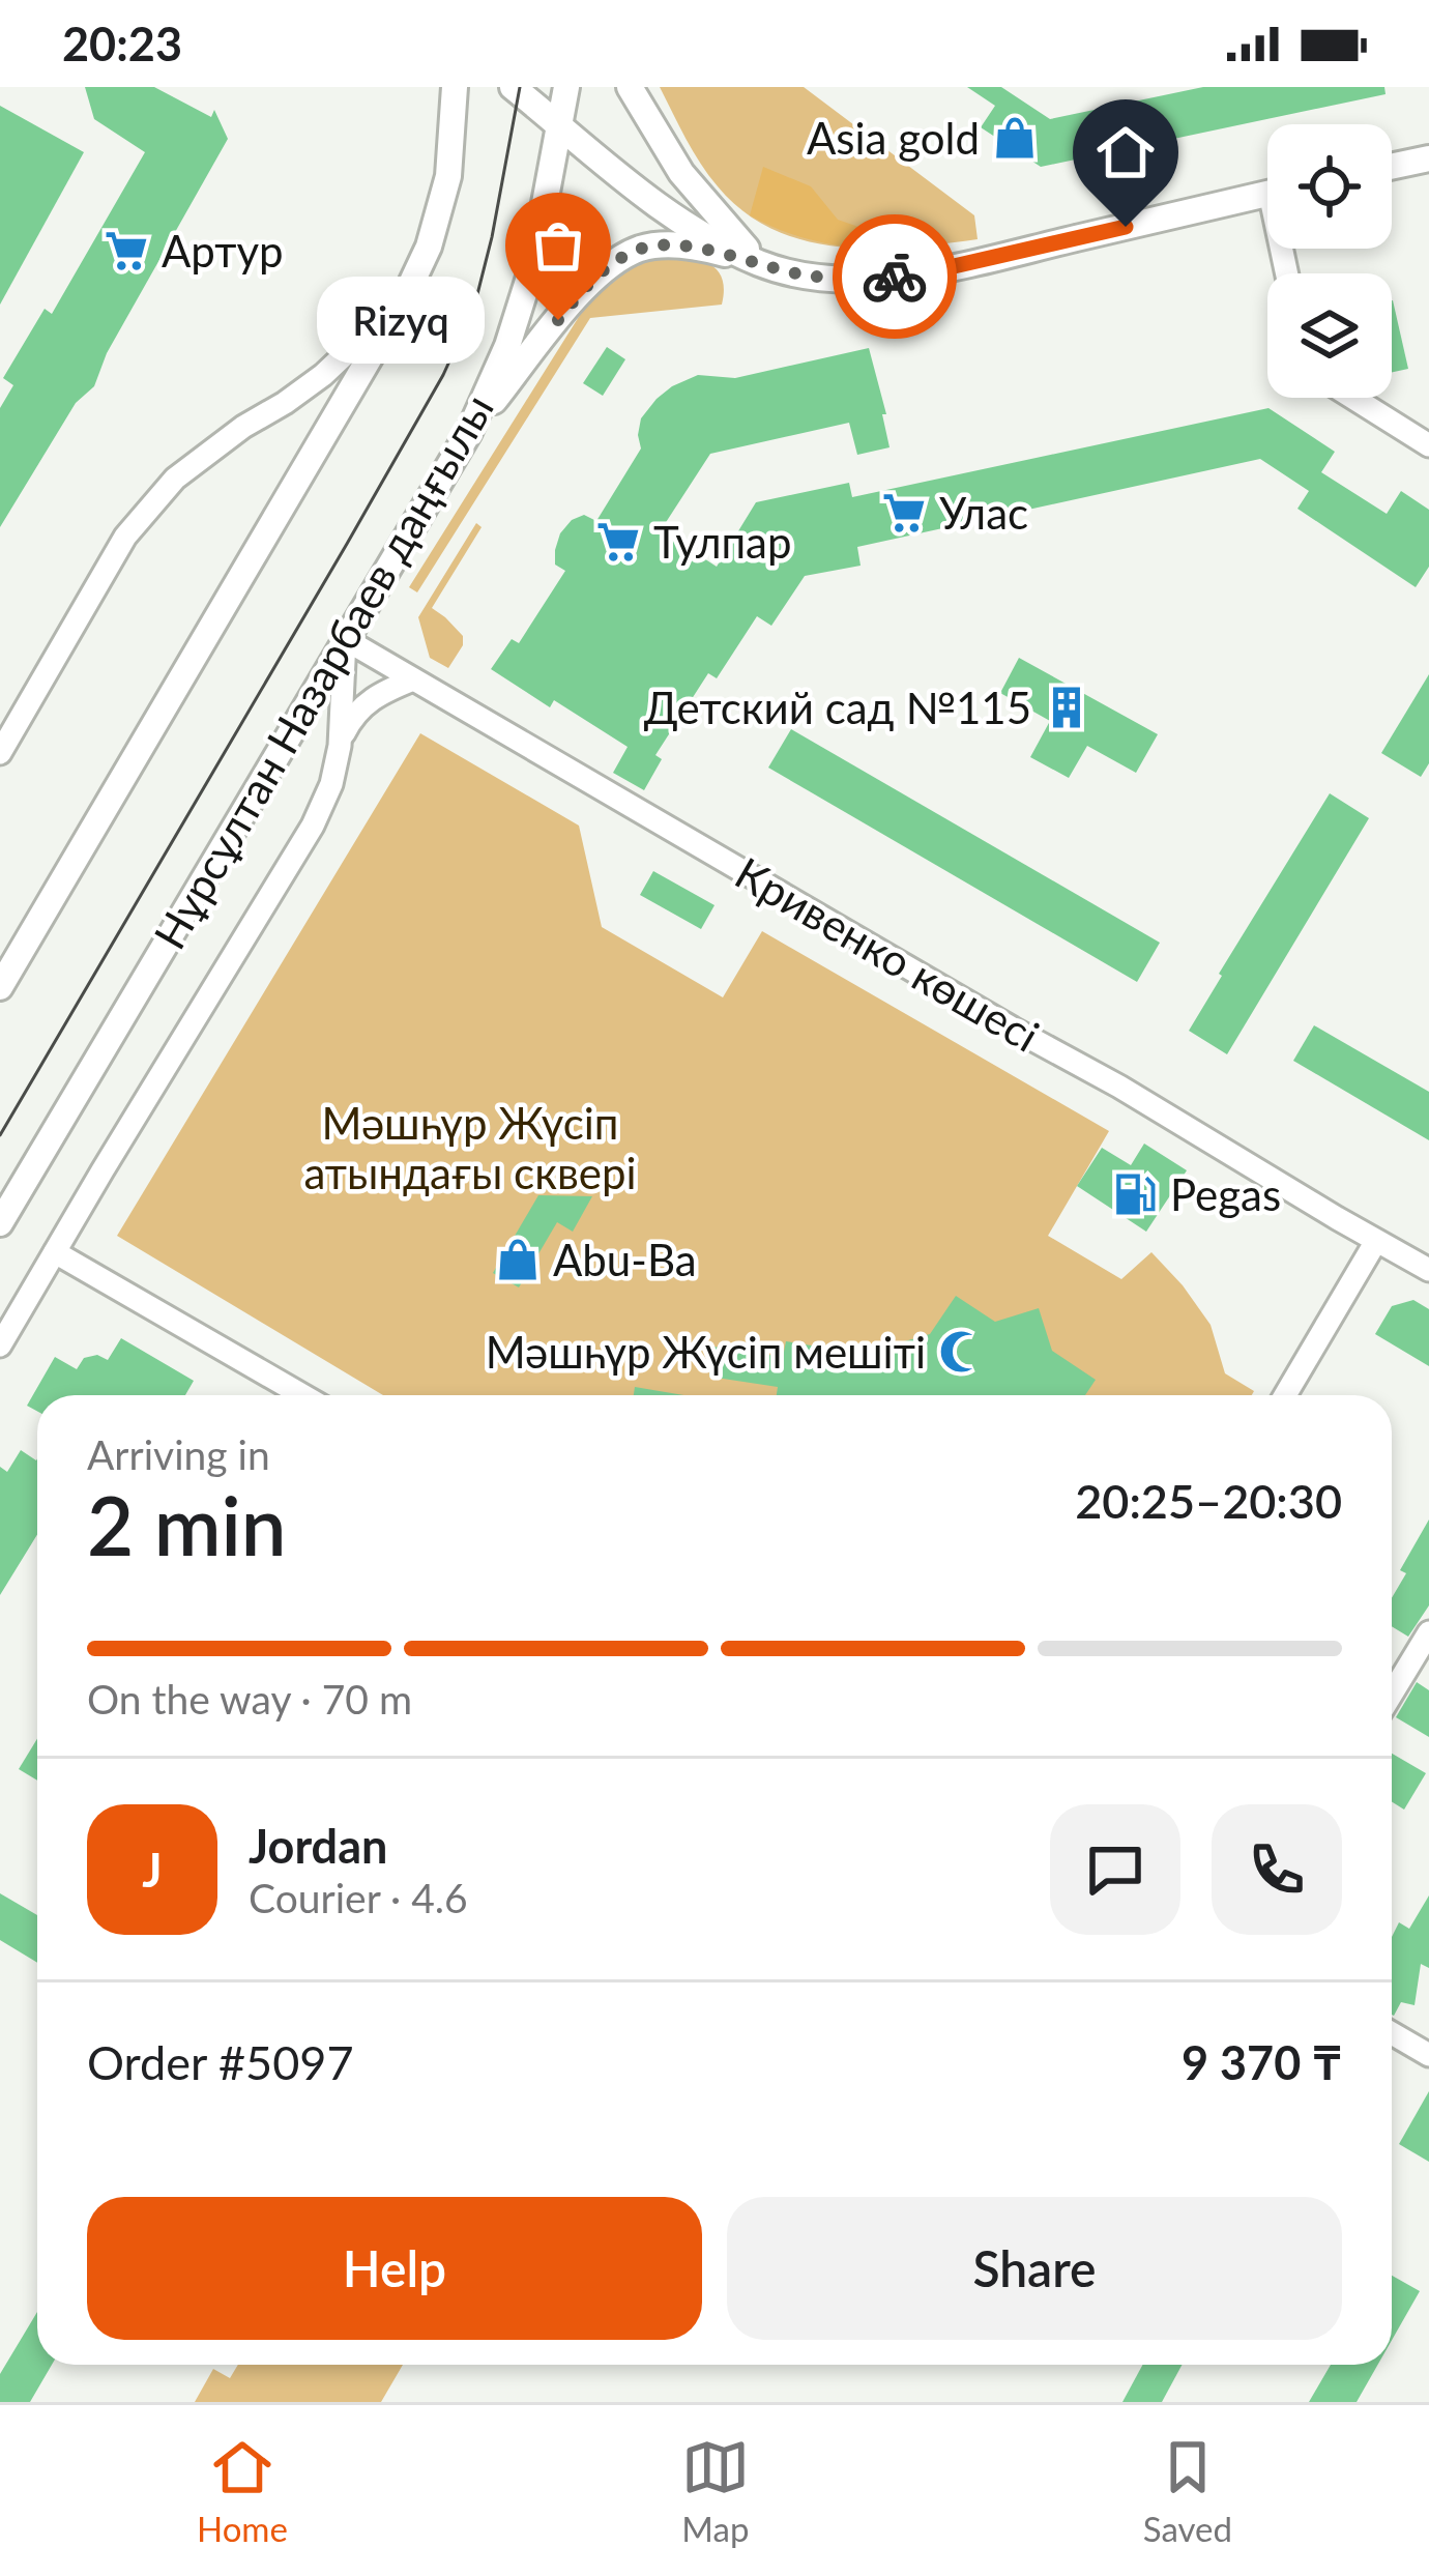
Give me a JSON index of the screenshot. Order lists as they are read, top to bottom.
{
  "streets": {
    "main road": ["Нұрсұлтан Назарбаев даңғылы"],
    "street": ["Кривенко көшесі"]
  },
  "crossings": [
    ["Нұрсұлтан Назарбаев даңғылы", "Кривенко көшесі"]
  ],
  "parks": ["Мәшһүр Жүсіп атындағы сквері"],
  "places": {
    "shop": ["Asia gold", "Abu-Ba"],
    "supermarket": ["Артур", "Улас", "Тулпар"],
    "other": ["Rizyq"],
    "building": ["Детский сад №115"],
    "fuel station": ["Pegas"],
    "mosque": ["Мәшһүр Жүсіп мешіті"]
  },
  "page": {
    "status": "20:23",
    "bubble": "Rizyq",
    "heading": ["2 min", "Arriving in", "20:25–20:30"],
    "panel": [
      "Jordan",
      "Courier · 4.6",
      "Order #5097",
      "9 370 ₸"
    ],
    "bar": "On the way · 70 m",
    "round": "J",
    "buttons": ["Help", "Share"],
    "tabs": ["Home", "Map", "Saved"]
  }
}
